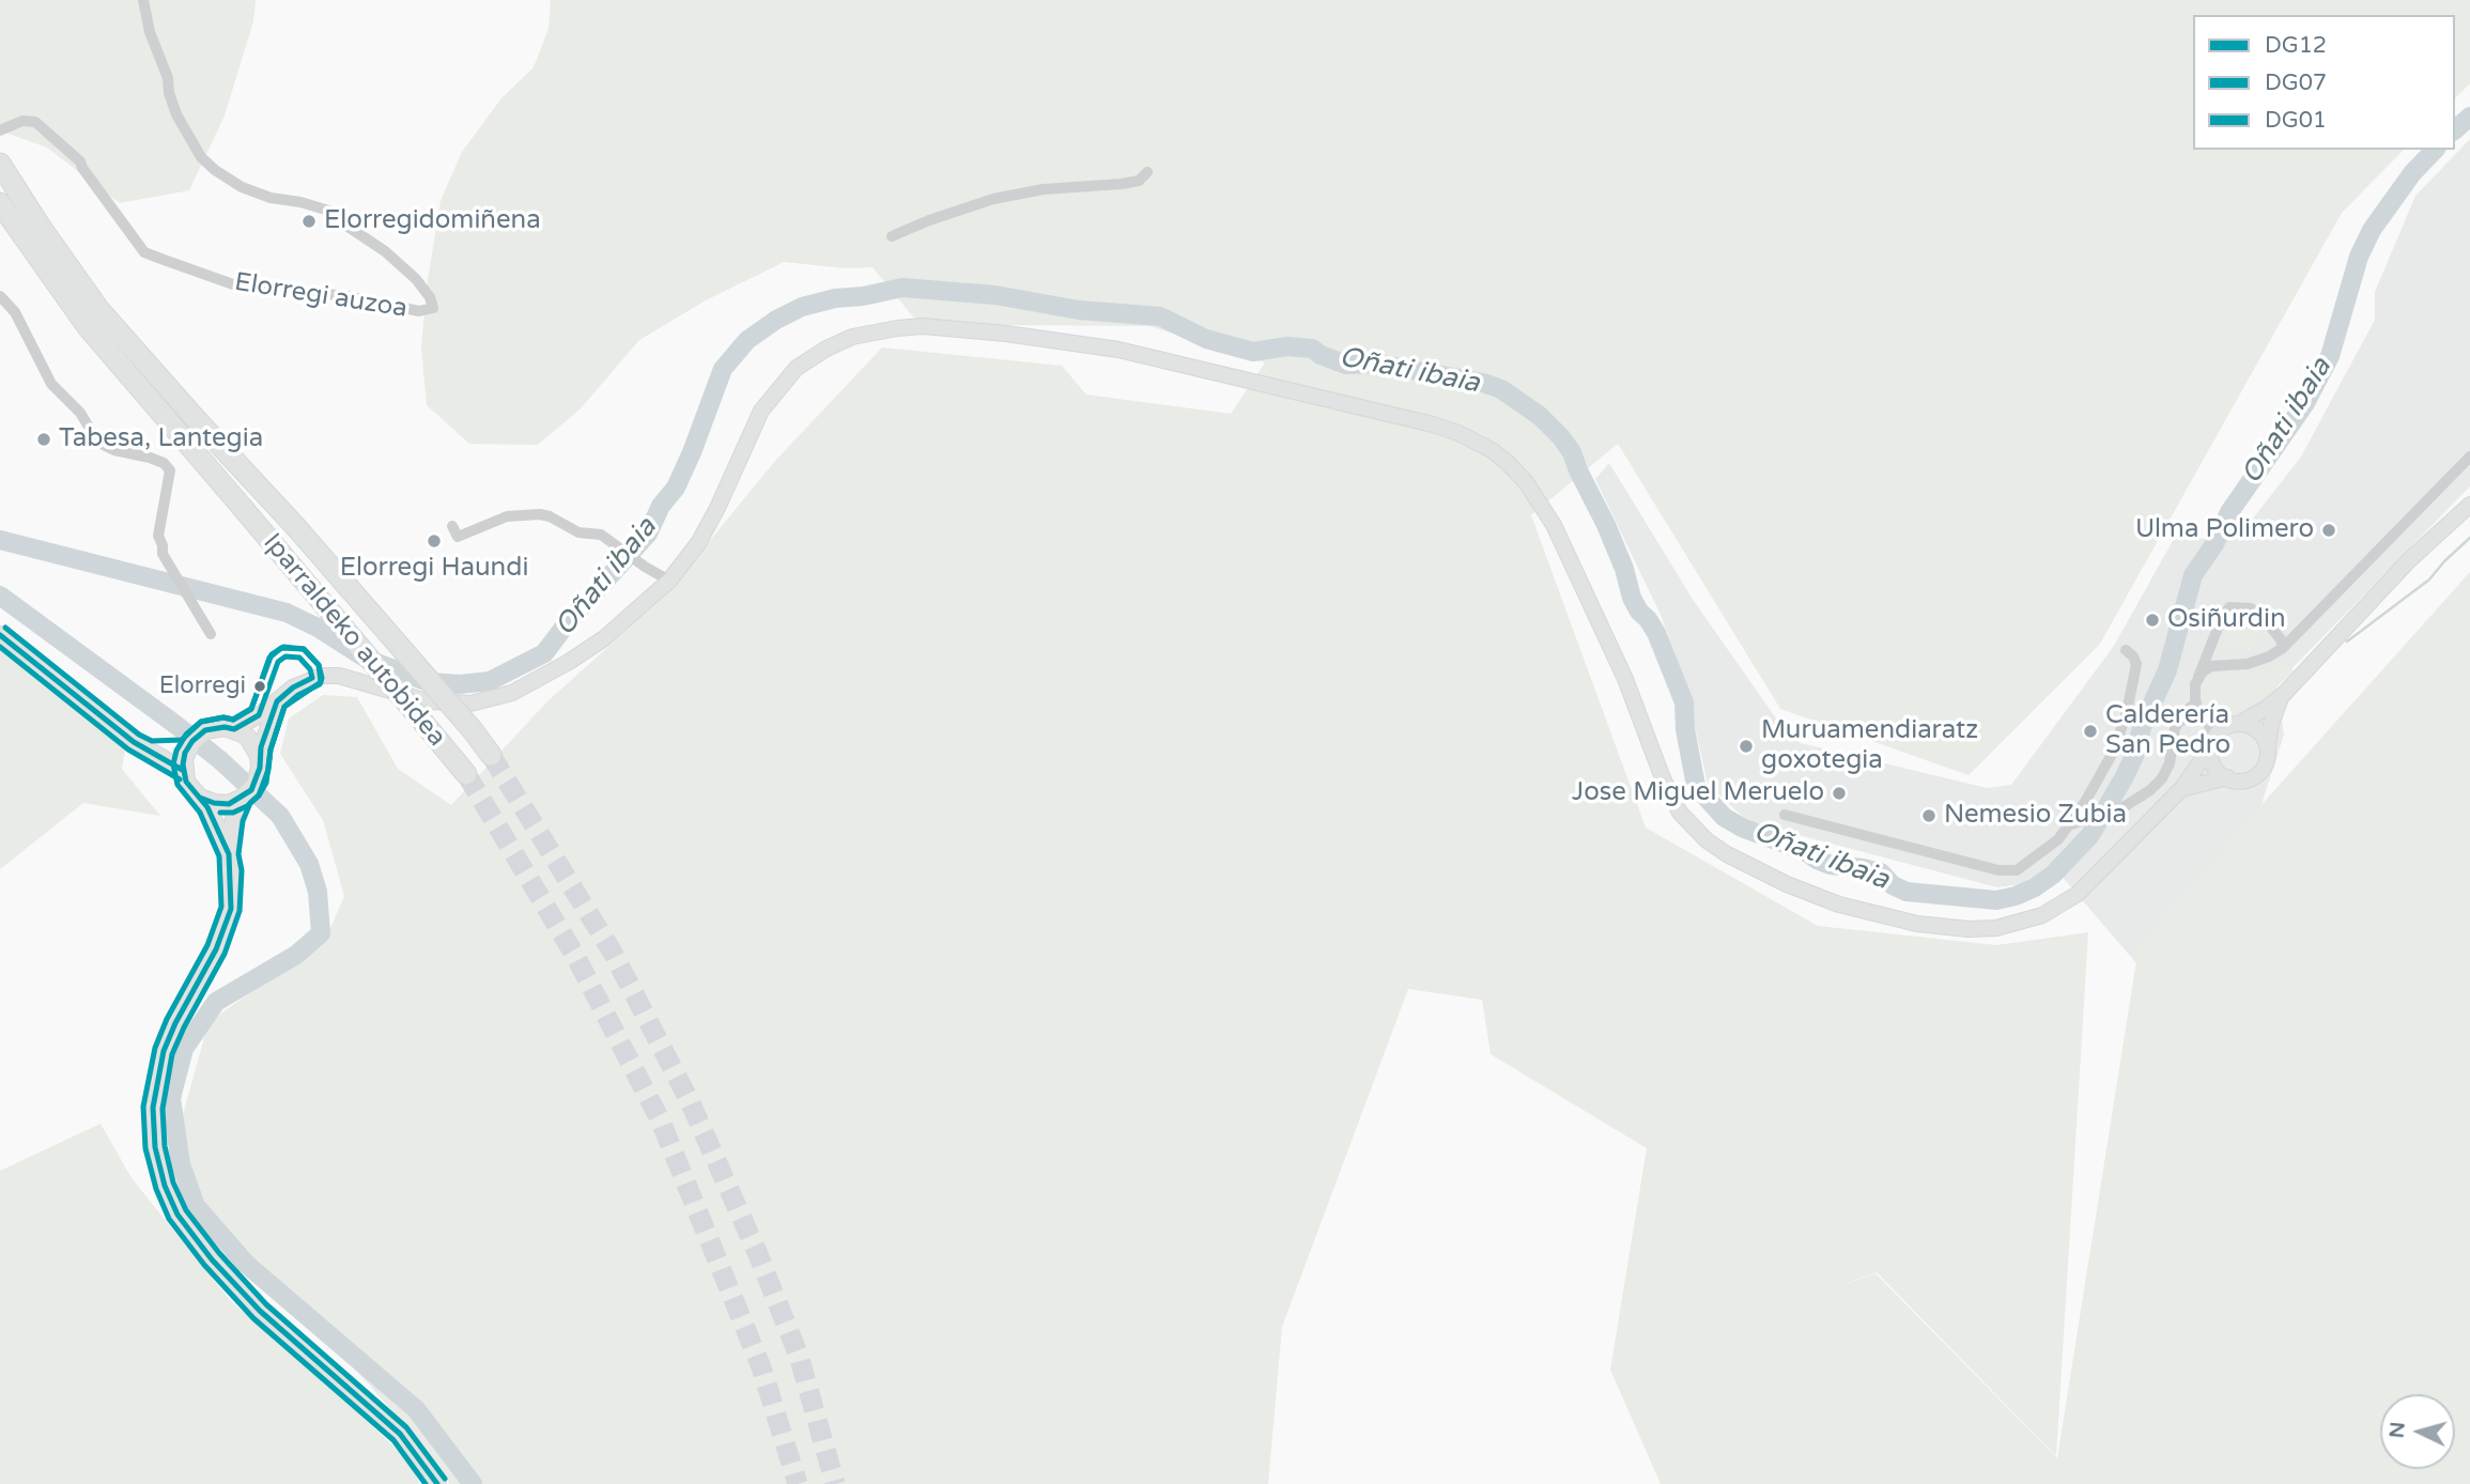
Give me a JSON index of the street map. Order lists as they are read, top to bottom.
{
  "streets": {
    "highway": ["Iparraldeko autobidea"],
    "street": ["Elorregi auzoa"]
  },
  "water": ["Oñati ibaia"],
  "places": [
    "Elorregidomiñena",
    "Tabesa, Lantegia",
    "Ulma Polimero",
    "Elorregi Haundi",
    "Osiñurdin",
    "Elorregi",
    "Calderería San Pedro",
    "Muruamendiaratz goxotegia",
    "Jose Miguel Meruelo",
    "Nemesio Zubia"
  ],
  "lines": ["transit line DG01", "transit line DG12", "transit line DG07"],
  "legend": ["DG12", "DG07", "DG01"],
  "north": "left"
}
